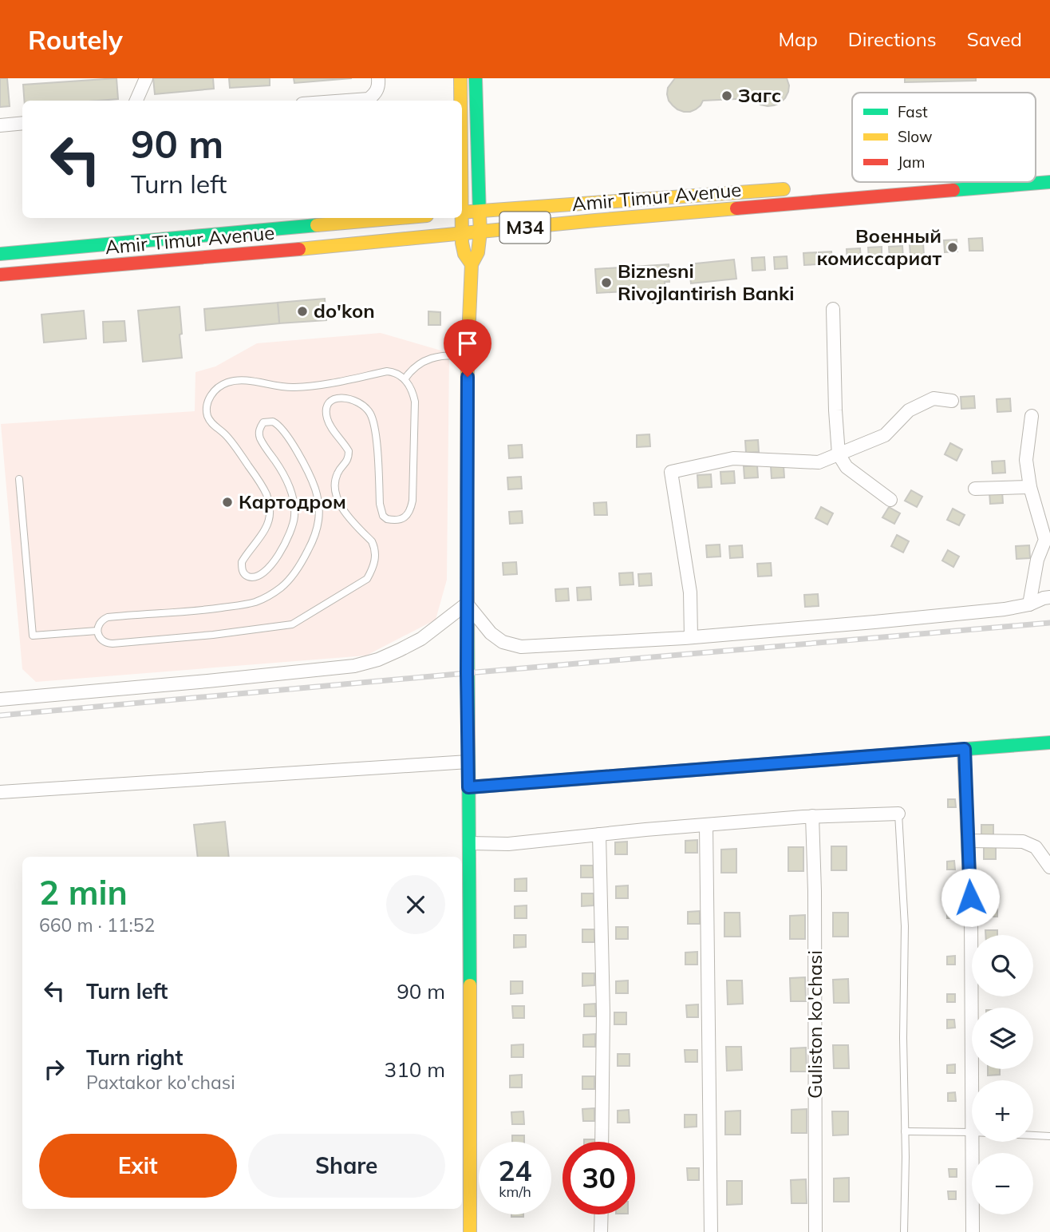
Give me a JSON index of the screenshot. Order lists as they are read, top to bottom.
{
  "streets": {
    "main road": ["Amir Timur Avenue", "M34"],
    "street": ["Guliston ko'chasi"]
  },
  "places": [
    "Загс",
    "Военный комиссариат",
    "Biznesni Rivojlantirish Banki",
    "do'kon",
    "Картодром"
  ],
  "legend": ["Fast", "Slow", "Jam"],
  "page": {
    "header": "Routely",
    "nav": ["Map", "Directions", "Saved"],
    "turn": ["90 m", "Turn left"],
    "heading": ["2 min", "660 m · 11:52"],
    "map_buttons": ["+", "−"],
    "list": [
      {
        "name": "Turn left",
        "value": "90 m"
      },
      {
        "name": "Turn right",
        "note": "Paxtakor ko'chasi",
        "value": "310 m"
      }
    ],
    "buttons": ["Exit", "Share"],
    "speed": "24 km/h",
    "limit": "30"
  }
}
